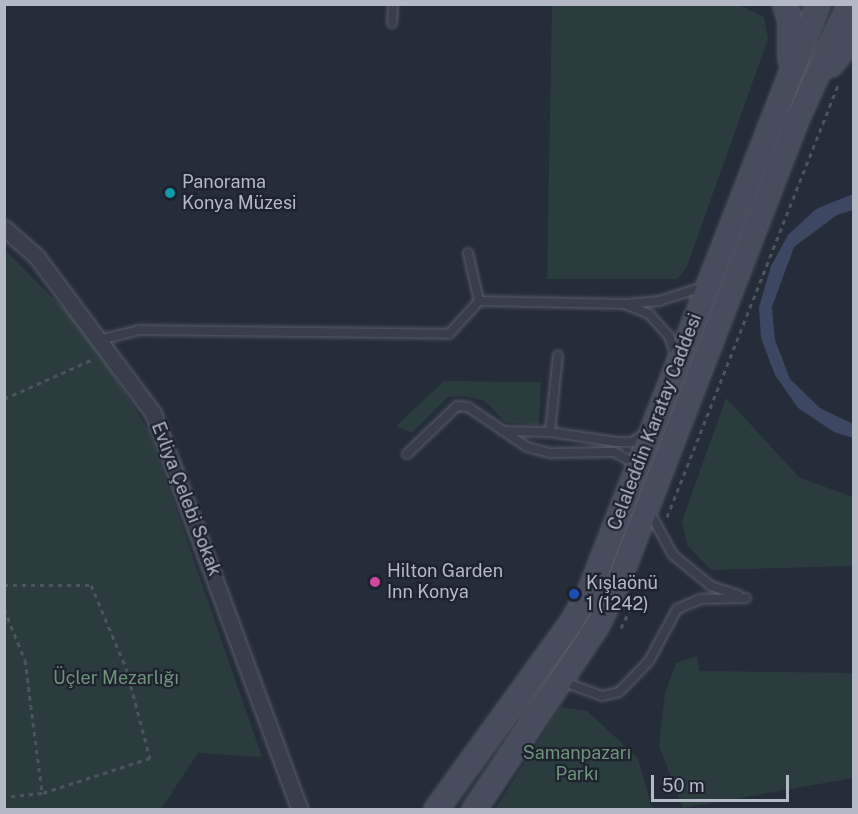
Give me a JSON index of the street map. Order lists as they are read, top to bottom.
{
  "streets": {
    "main road": ["Celaleddin Karatay Caddesi"],
    "street": ["Evliya Çelebi Sokak"]
  },
  "parks": ["Üçler Mezarlığı", "Samanpazarı Parkı"],
  "places": ["Panorama Konya Müzesi", "Hilton Garden Inn Konya", "Kışlaönü 1 (1242)"],
  "scale_bar": "50 m"
}
